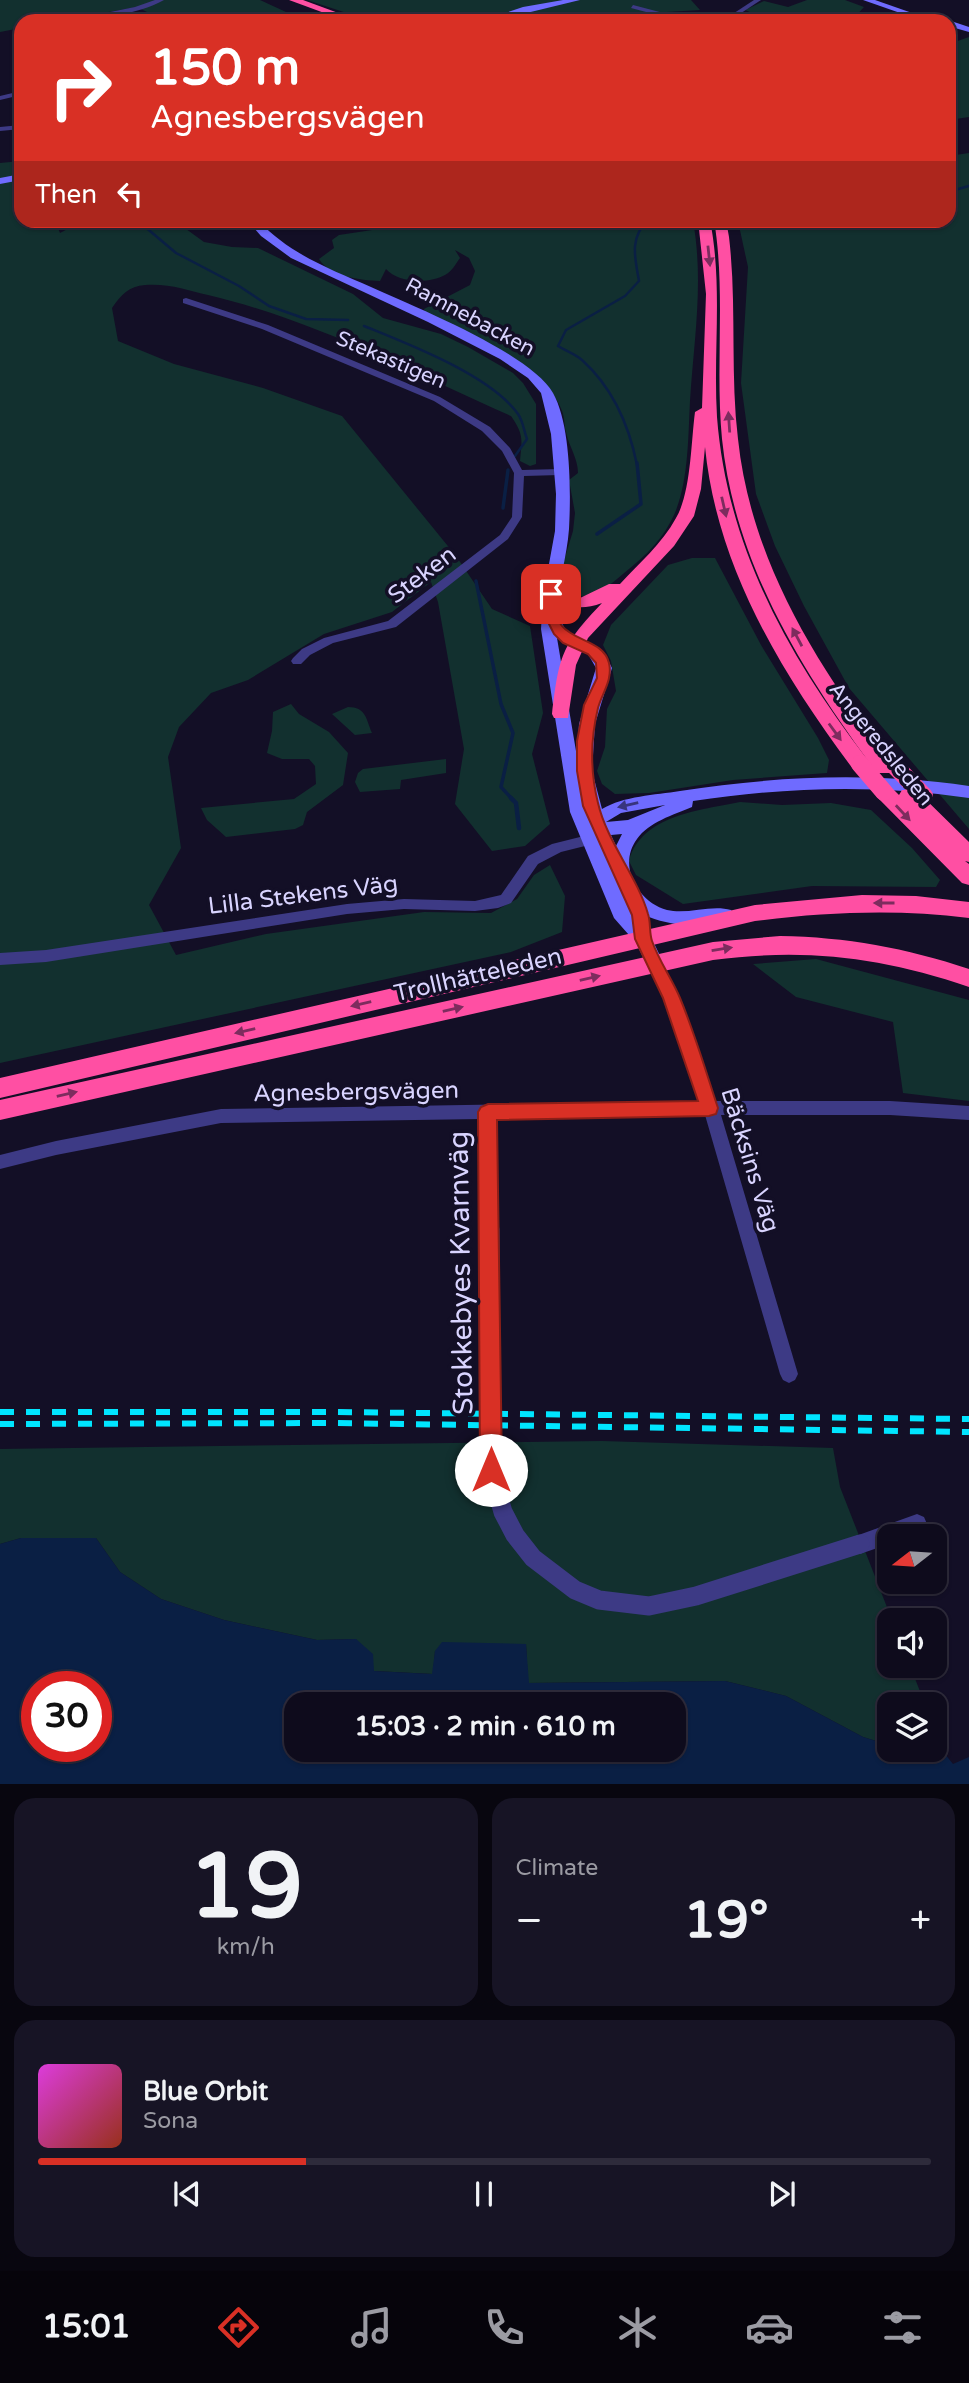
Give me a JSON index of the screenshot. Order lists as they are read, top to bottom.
{
  "streets": {
    "highway": ["Angeredsleden", "Trollhätteleden"],
    "street": [
      "Ramnebacken",
      "Stekastigen",
      "Steken",
      "Lilla Stekens Väg",
      "Agnesbergsvägen",
      "Bäcksins Väg",
      "Stokkebyes Kvarnväg"
    ]
  },
  "crossings": [
    ["Ramnebacken", "Lilla Stekens Väg"],
    ["Ramnebacken", "Trollhätteleden"],
    ["Ramnebacken", "Bäcksins Väg"],
    ["Stekastigen", "Steken"],
    ["Trollhätteleden", "Bäcksins Väg"],
    ["Agnesbergsvägen", "Bäcksins Väg"],
    ["Agnesbergsvägen", "Stokkebyes Kvarnväg"]
  ],
  "north": "left",
  "page": {
    "turn": ["150 m", "Agnesbergsvägen"],
    "then": "Then",
    "limit": "30",
    "trip": "15:03 · 2 min · 610 m",
    "tile": [
      ["19", "km/h"],
      "Climate"
    ],
    "heat": ["−", "19°", "+"],
    "song": ["Blue Orbit", "Sona"],
    "tabs": "15:01"
  }
}
